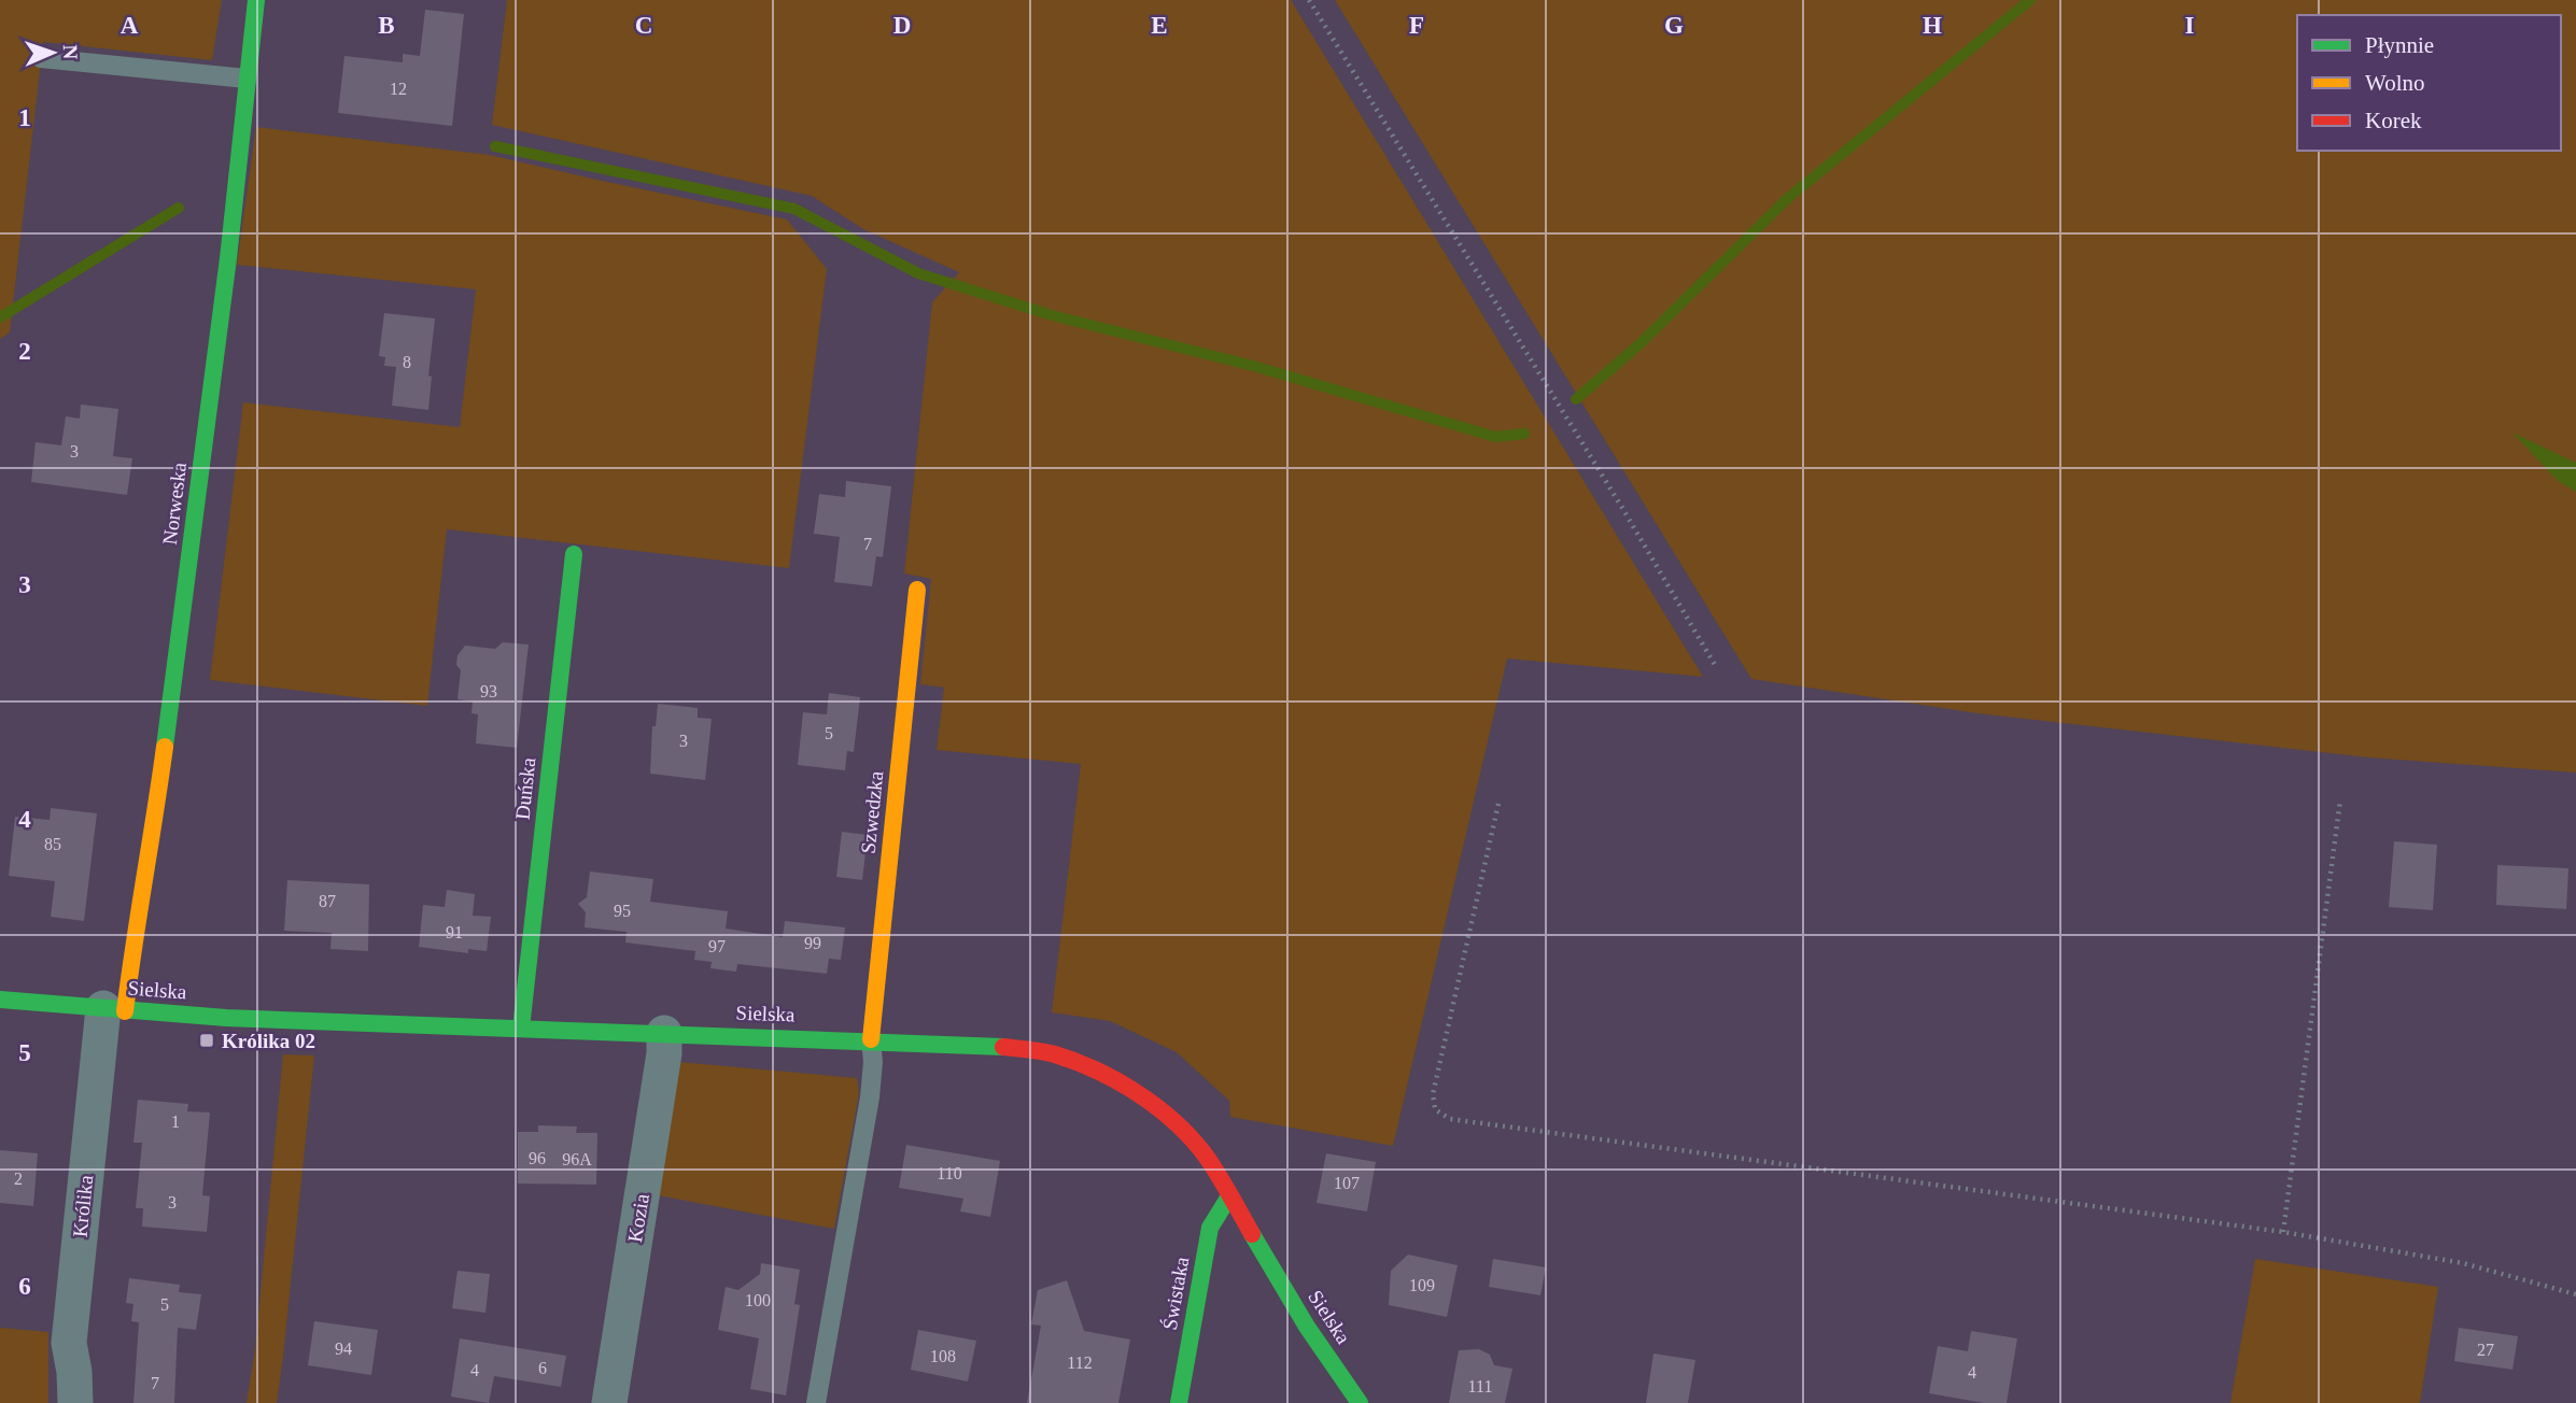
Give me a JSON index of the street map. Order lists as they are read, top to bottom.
{
  "streets": {
    "street": [
      "Norweska",
      "Duńska",
      "Szwedzka",
      "Sielska",
      "Królika",
      "Kozia",
      "Świstaka"
    ]
  },
  "crossings": [
    ["Norweska", "Sielska"],
    ["Norweska", "Królika"],
    ["Duńska", "Sielska"],
    ["Szwedzka", "Sielska"],
    ["Sielska", "Królika"],
    ["Sielska", "Kozia"],
    ["Sielska", "Świstaka"]
  ],
  "places": {
    "transit": ["Królika 02"]
  },
  "house_numbers": [
    "12",
    "8",
    "3",
    "7",
    "93",
    "5",
    "3",
    "85",
    "87",
    "95",
    "91",
    "99",
    "97",
    "1",
    "96",
    "96A",
    "110",
    "2",
    "107",
    "3",
    "109",
    "100",
    "5",
    "94",
    "27",
    "108",
    "112",
    "6",
    "4",
    "4",
    "7",
    "111"
  ],
  "legend": ["Płynnie", "Wolno", "Korek"],
  "north": "right",
  "grid": {
    "columns": [
      "A",
      "B",
      "C",
      "D",
      "E",
      "F",
      "G",
      "H",
      "I"
    ],
    "rows": [
      "1",
      "2",
      "3",
      "4",
      "5",
      "6"
    ]
  }
}
